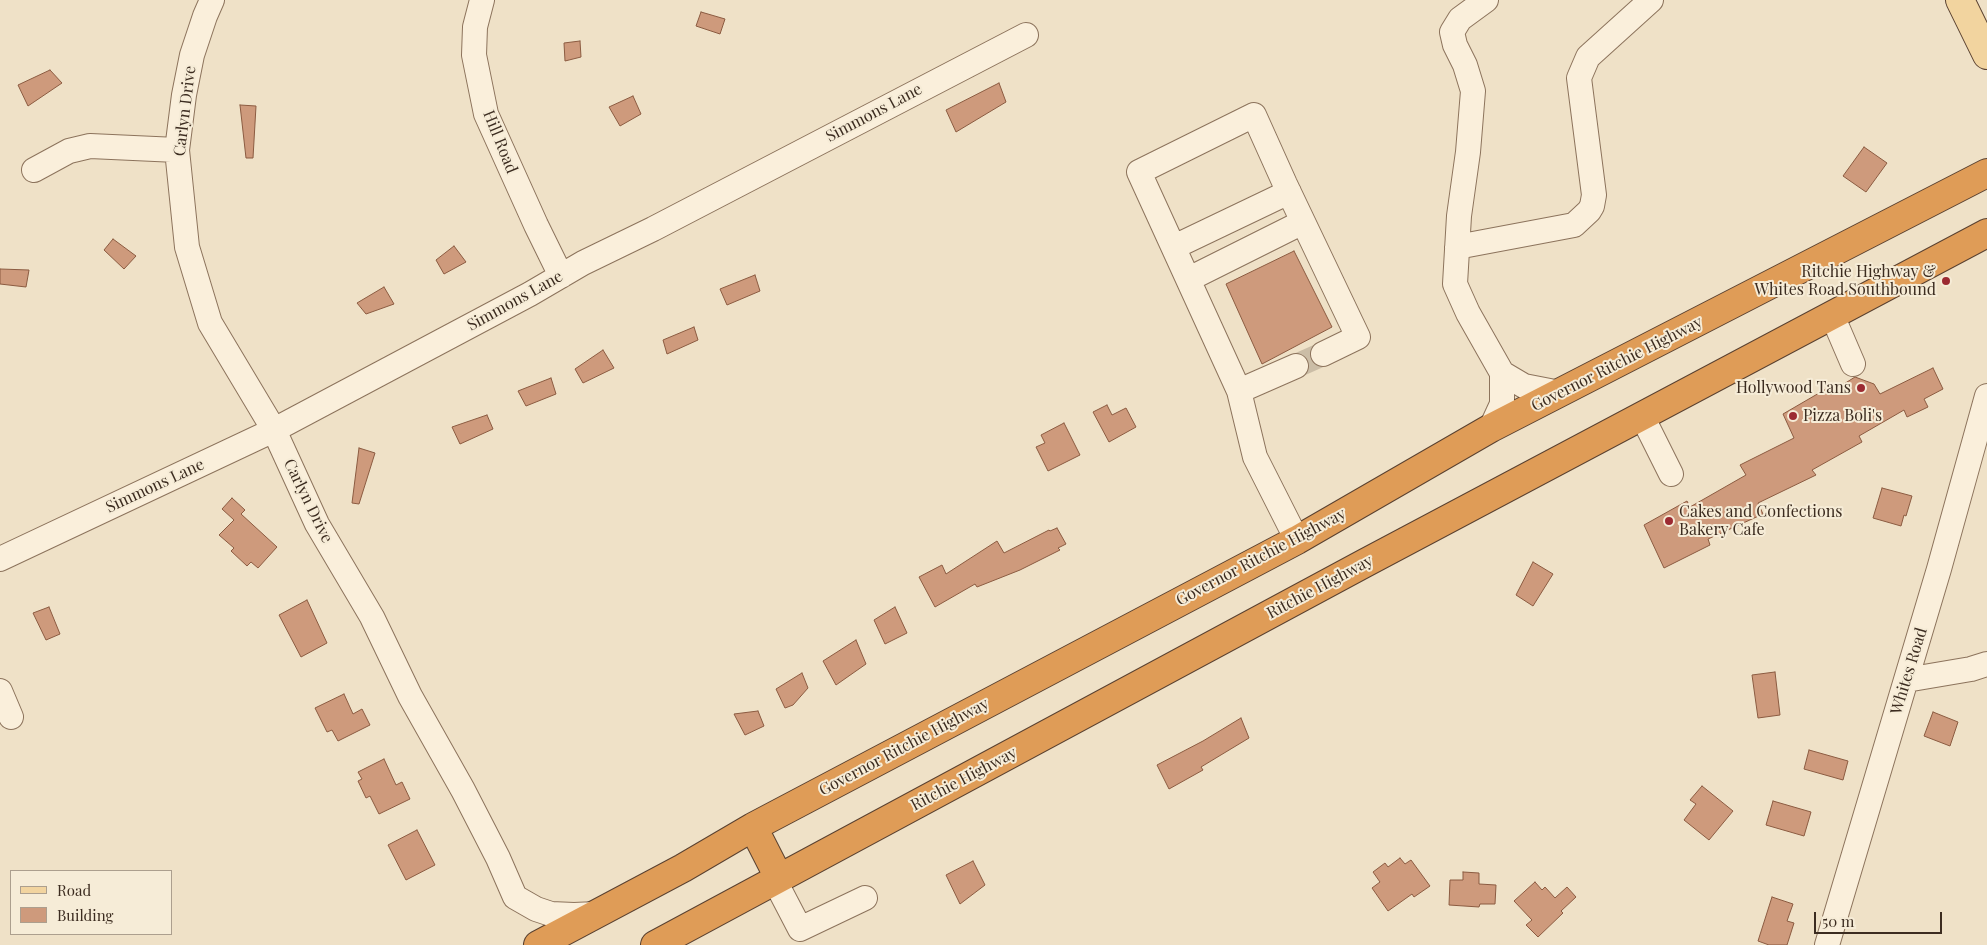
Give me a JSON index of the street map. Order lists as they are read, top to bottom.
{
  "streets": {
    "highway": ["Governor Ritchie Highway", "Ritchie Highway"],
    "street": [
      "Carlyn Drive",
      "Simmons Lane",
      "Hill Road",
      "Whites Road"
    ]
  },
  "crossings": [
    ["Carlyn Drive", "Simmons Lane"],
    ["Carlyn Drive", "Governor Ritchie Highway"],
    ["Simmons Lane", "Hill Road"]
  ],
  "places": [
    "Ritchie Highway & Whites Road Southbound",
    "Hollywood Tans",
    "Pizza Boli's",
    "Cakes and Confections Bakery Cafe"
  ],
  "legend": ["Road", "Building"],
  "scale_bar": "50 m"
}
